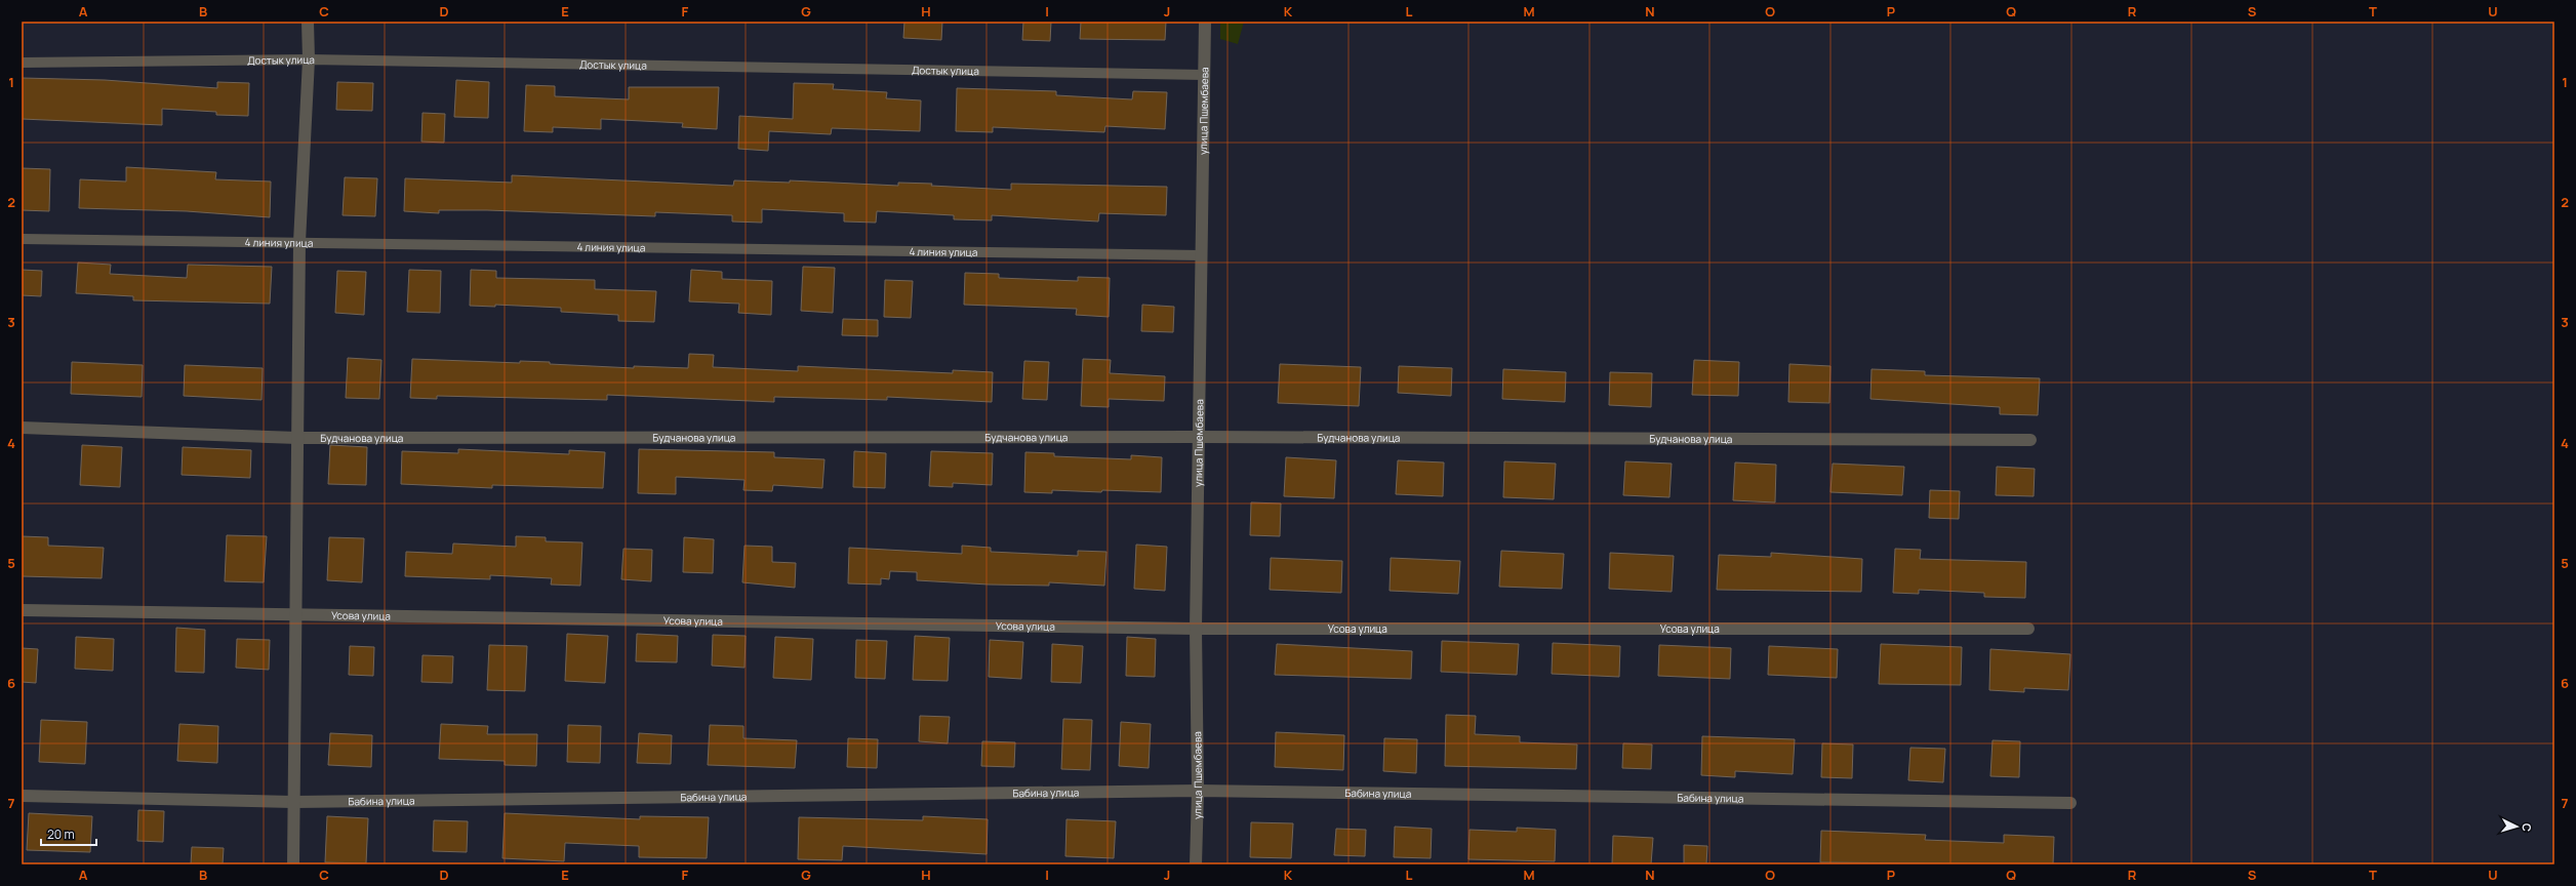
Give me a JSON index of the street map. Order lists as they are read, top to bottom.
{
  "streets": {
    "street": [
      "улица Пшембаева",
      "Будчанова улица",
      "Усова улица",
      "Бабина улица"
    ],
    "lane": ["Достык улица", "4 линия улица"]
  },
  "crossings": [
    ["Достык улица", "улица Пшембаева"],
    ["улица Пшембаева", "4 линия улица"],
    ["улица Пшембаева", "Будчанова улица"],
    ["улица Пшембаева", "Усова улица"],
    ["улица Пшембаева", "Бабина улица"]
  ],
  "scale_bar": "20 m",
  "north": "right",
  "grid": {
    "columns": [
      "A",
      "B",
      "C",
      "D",
      "E",
      "F",
      "G",
      "H",
      "I",
      "J",
      "K",
      "L",
      "M",
      "N",
      "O",
      "P",
      "Q",
      "R",
      "S",
      "T",
      "U"
    ],
    "rows": [
      "1",
      "2",
      "3",
      "4",
      "5",
      "6",
      "7"
    ]
  }
}
